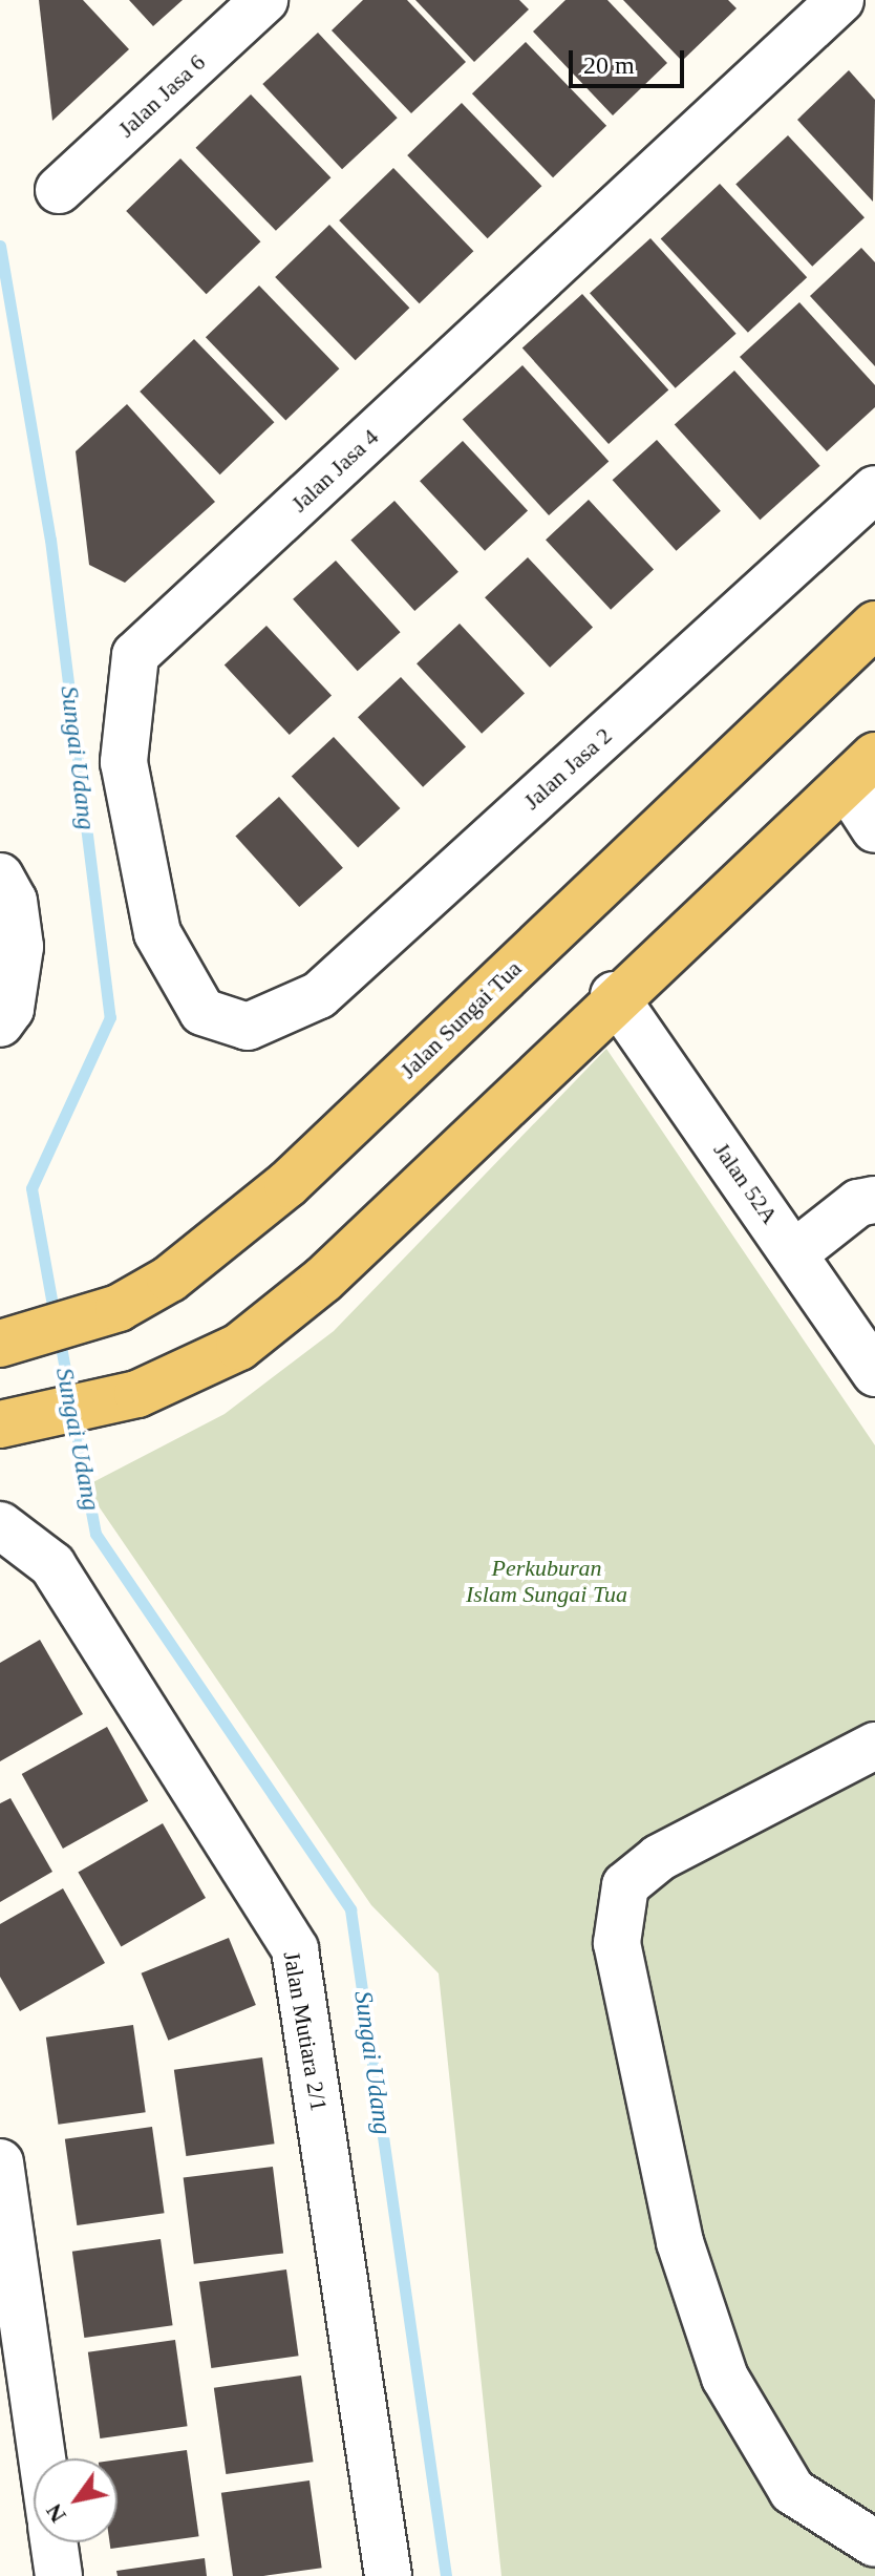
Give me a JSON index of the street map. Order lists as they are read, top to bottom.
{
  "streets": {
    "main road": ["Jalan Sungai Tua"],
    "street": [
      "Jalan Jasa 6",
      "Jalan Jasa 4",
      "Jalan Jasa 2",
      "Jalan 52A",
      "Jalan Mutiara 2/1"
    ]
  },
  "crossings": [
    ["Jalan Jasa 4", "Jalan Jasa 2"]
  ],
  "water": ["Sungai Udang"],
  "parks": ["Perkuburan Islam Sungai Tua"],
  "scale_bar": "20 m",
  "north": "bottom left"
}
